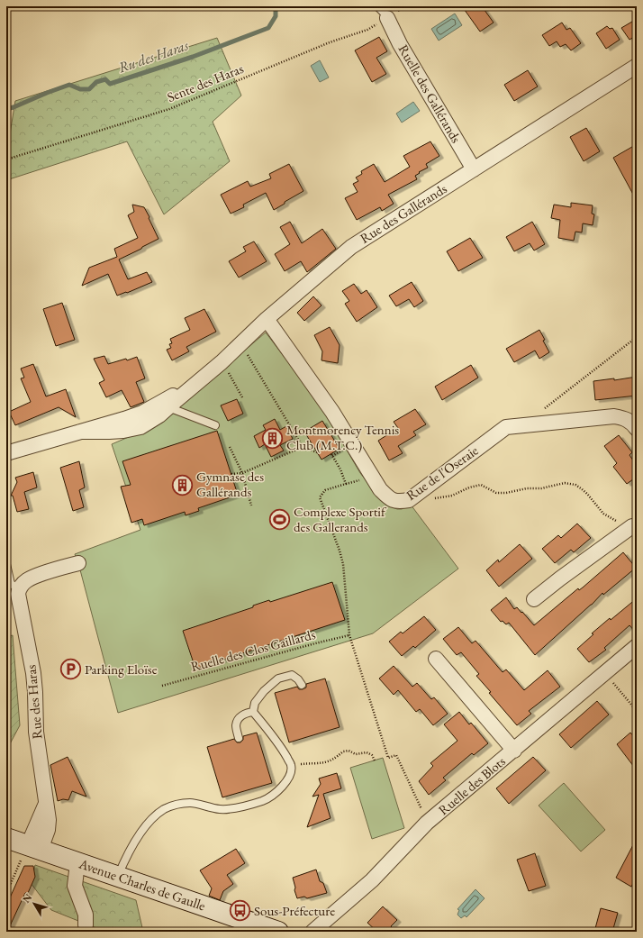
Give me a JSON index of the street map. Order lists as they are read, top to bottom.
{
  "streets": {
    "main road": ["Avenue Charles de Gaulle"],
    "street": [
      "Ruelle des Gallérands",
      "Rue des Gallérands",
      "Rue de l'Oseraie",
      "Rue des Haras",
      "Ruelle des Blots"
    ],
    "path": ["Sente des Haras", "Ruelle des Clos Gaillards"]
  },
  "crossings": [
    ["Sente des Haras", "Ruelle des Gallérands"],
    ["Ruelle des Gallérands", "Rue des Gallérands"],
    ["Rue des Gallérands", "Rue de l'Oseraie"],
    ["Rue des Haras", "Avenue Charles de Gaulle"]
  ],
  "water": ["Ru des Haras"],
  "places": {
    "building": ["Montmorency Tennis Club (M.T.C.)", "Gymnase des Gallérands"],
    "sports": ["Complexe Sportif des Gallerands"],
    "parking": ["Parking Eloïse"],
    "bus stop": ["Sous-Préfecture"]
  },
  "north": "top left"
}
